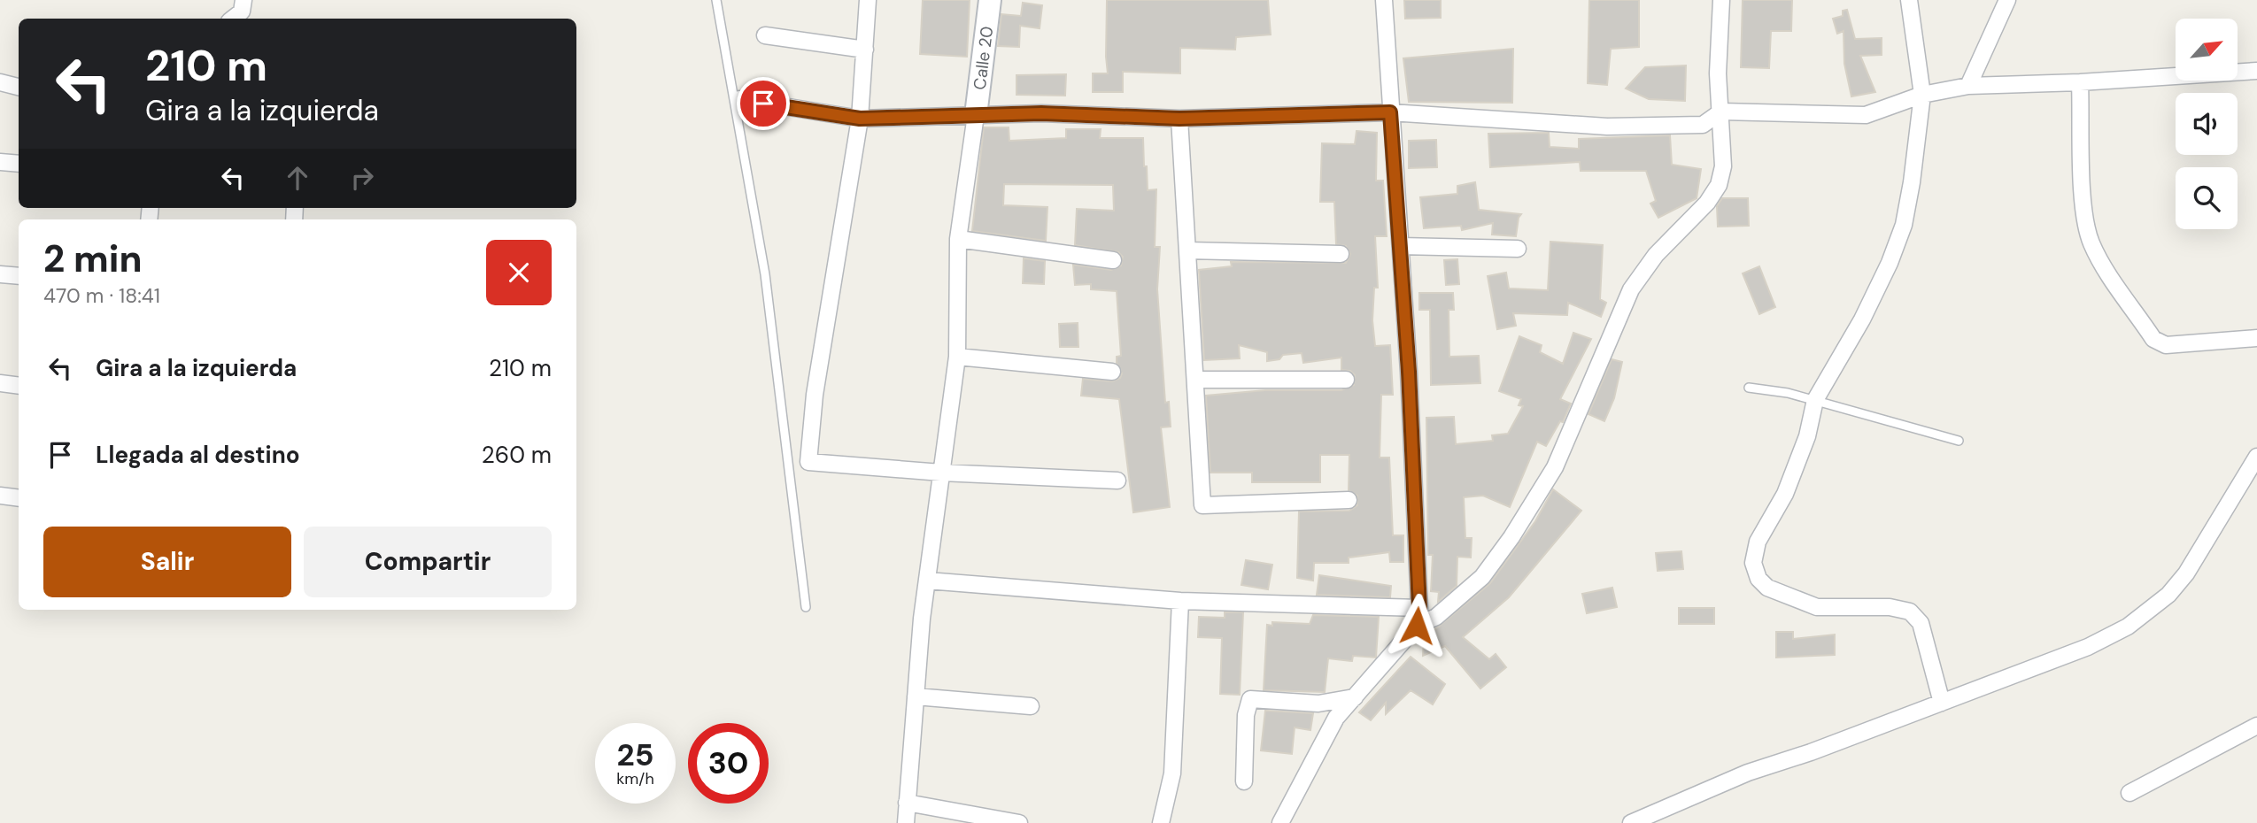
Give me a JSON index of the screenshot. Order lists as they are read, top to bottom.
{
  "streets": {
    "main road": ["Calle 20"]
  },
  "north": "top right",
  "page": {
    "turn": ["210 m", "Gira a la izquierda"],
    "heading": ["2 min", "470 m · 18:41"],
    "list": [
      {
        "name": "Gira a la izquierda",
        "value": "210 m"
      },
      {
        "name": "Llegada al destino",
        "value": "260 m"
      }
    ],
    "buttons": ["Salir", "Compartir"],
    "speed": "25 km/h",
    "limit": "30"
  }
}
